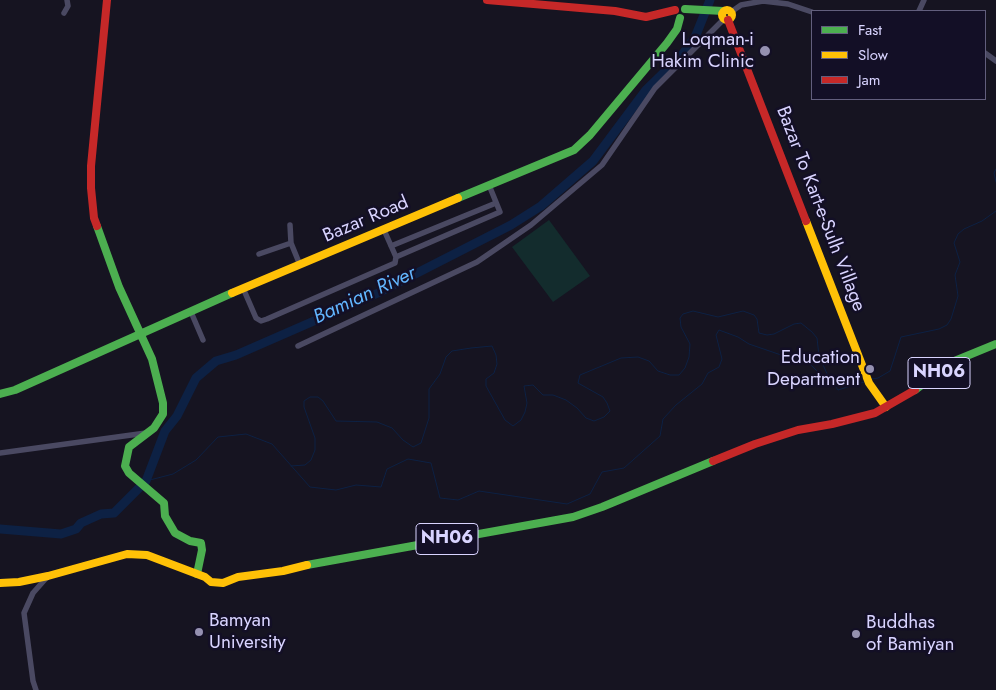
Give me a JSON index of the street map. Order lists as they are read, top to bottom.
{
  "streets": {
    "main road": ["Bazar To Kart-e-Sulh Village", "Bazar Road", "NH06"]
  },
  "crossings": [
    ["Bazar To Kart-e-Sulh Village", "NH06"]
  ],
  "water": ["Bamian River"],
  "places": [
    "Loqman-i Hakim Clinic",
    "Education Department",
    "Bamyan University",
    "Buddhas of Bamiyan"
  ],
  "legend": ["Fast", "Slow", "Jam"]
}
